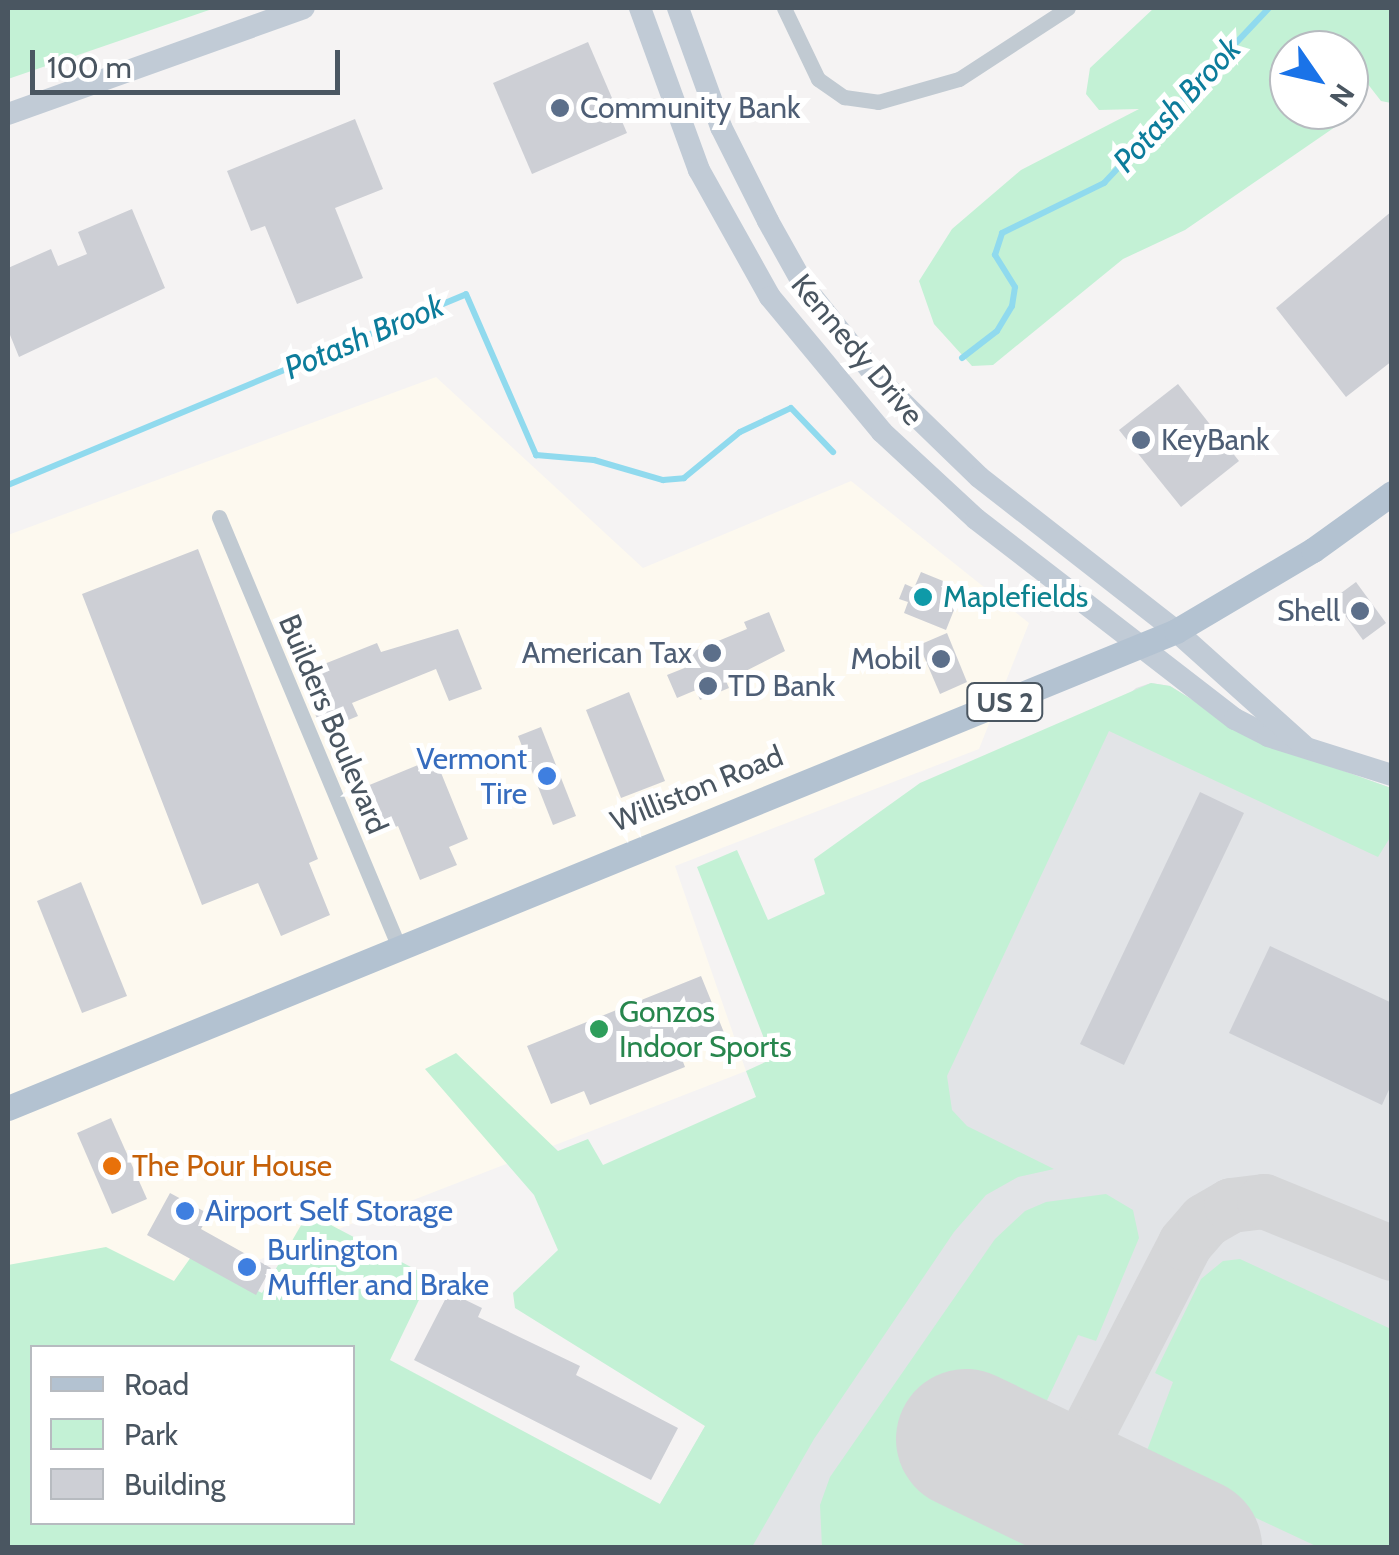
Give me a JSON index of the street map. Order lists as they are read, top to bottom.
{
  "streets": {
    "main road": ["Kennedy Drive", "US 2", "Williston Road"],
    "street": ["Builders Boulevard"]
  },
  "crossings": [
    ["Kennedy Drive", "Williston Road"],
    ["Builders Boulevard", "Williston Road"]
  ],
  "water": ["Potash Brook"],
  "places": [
    "Community Bank",
    "KeyBank",
    "Maplefields",
    "Shell",
    "American Tax",
    "Mobil",
    "TD Bank",
    "Vermont Tire",
    "Gonzos Indoor Sports",
    "The Pour House",
    "Airport Self Storage",
    "Burlington Muffler and Brake"
  ],
  "legend": ["Road", "Park", "Building"],
  "scale_bar": "100 m",
  "north": "bottom right"
}
